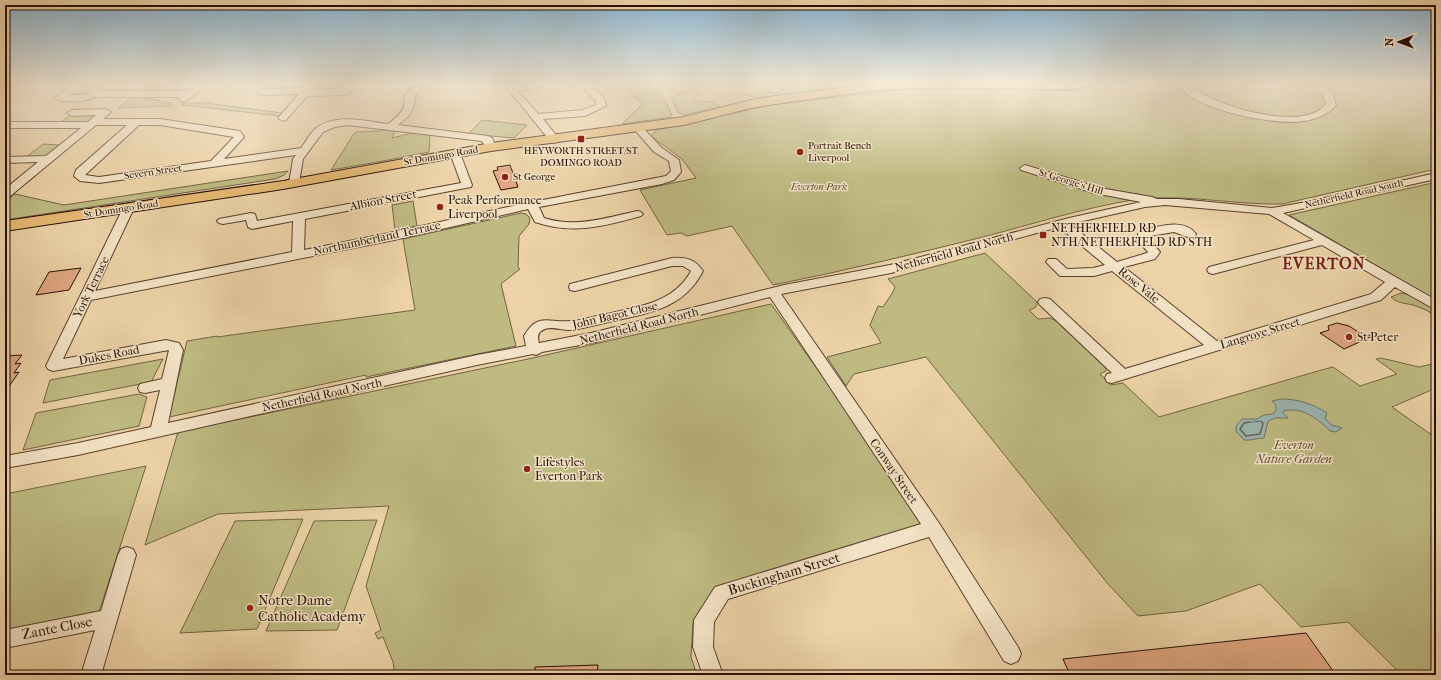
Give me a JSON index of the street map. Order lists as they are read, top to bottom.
{
  "streets": {
    "main road": ["St Domingo Road"],
    "street": [
      "Severn Street",
      "St George's Hill",
      "Netherfield Road South",
      "Albion Street",
      "Northumberland Terrace",
      "Netherfield Road North",
      "Rose Vale",
      "York Terrace",
      "John Bagot Close",
      "Langrove Street",
      "Dukes Road",
      "Conway Street",
      "Buckingham Street",
      "Zante Close"
    ]
  },
  "crossings": [
    ["St Domingo Road", "Albion Street"],
    ["St Domingo Road", "Northumberland Terrace"],
    ["St Domingo Road", "York Terrace"],
    ["St George's Hill", "Netherfield Road North"],
    ["Netherfield Road South", "Netherfield Road North"],
    ["Northumberland Terrace", "York Terrace"],
    ["Netherfield Road North", "Rose Vale"],
    ["Netherfield Road North", "John Bagot Close"],
    ["Netherfield Road North", "Conway Street"],
    ["Rose Vale", "Langrove Street"],
    ["York Terrace", "Dukes Road"],
    ["Conway Street", "Buckingham Street"]
  ],
  "districts": ["EVERTON"],
  "parks": ["Everton Park", "Everton Nature Garden"],
  "places": {
    "transit": ["HEYWORTH STREET/ST DOMINGO ROAD", "NETHERFIELD RD NTH/NETHERFIELD RD STH"],
    "other": [
      "Portrait Bench Liverpool",
      "St George",
      "Peak Performance Liverpool",
      "St Peter",
      "Lifestyles Everton Park",
      "Notre Dame Catholic Academy"
    ]
  },
  "north": "left"
}
